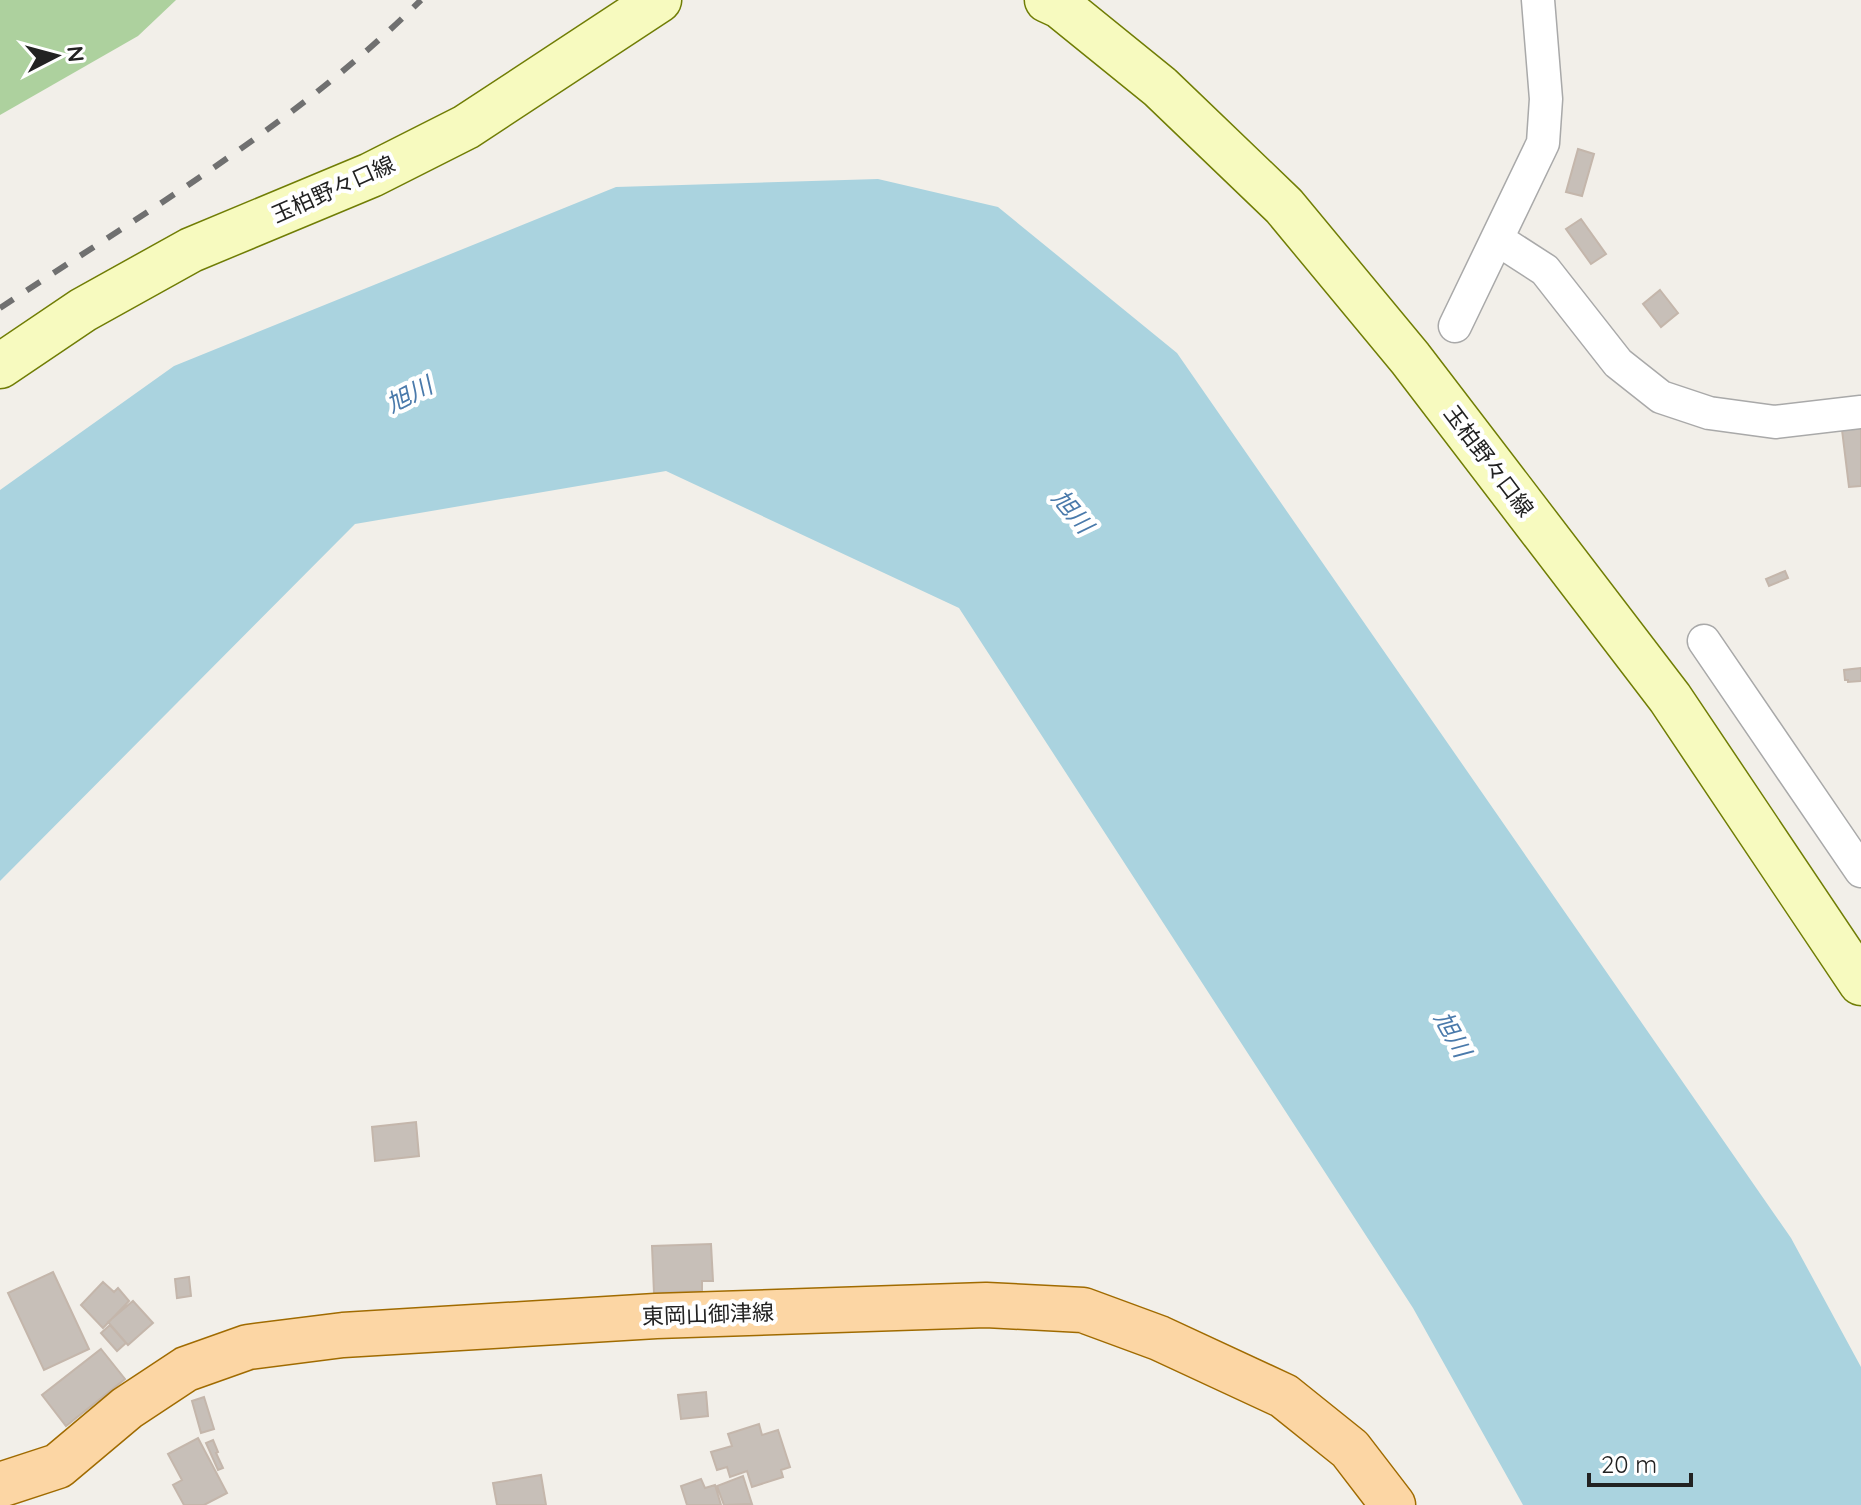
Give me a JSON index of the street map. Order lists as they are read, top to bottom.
{
  "streets": {
    "main road": ["玉柏野々口線", "東岡山御津線"]
  },
  "water": ["旭川"],
  "scale_bar": "20 m",
  "north": "right"
}
